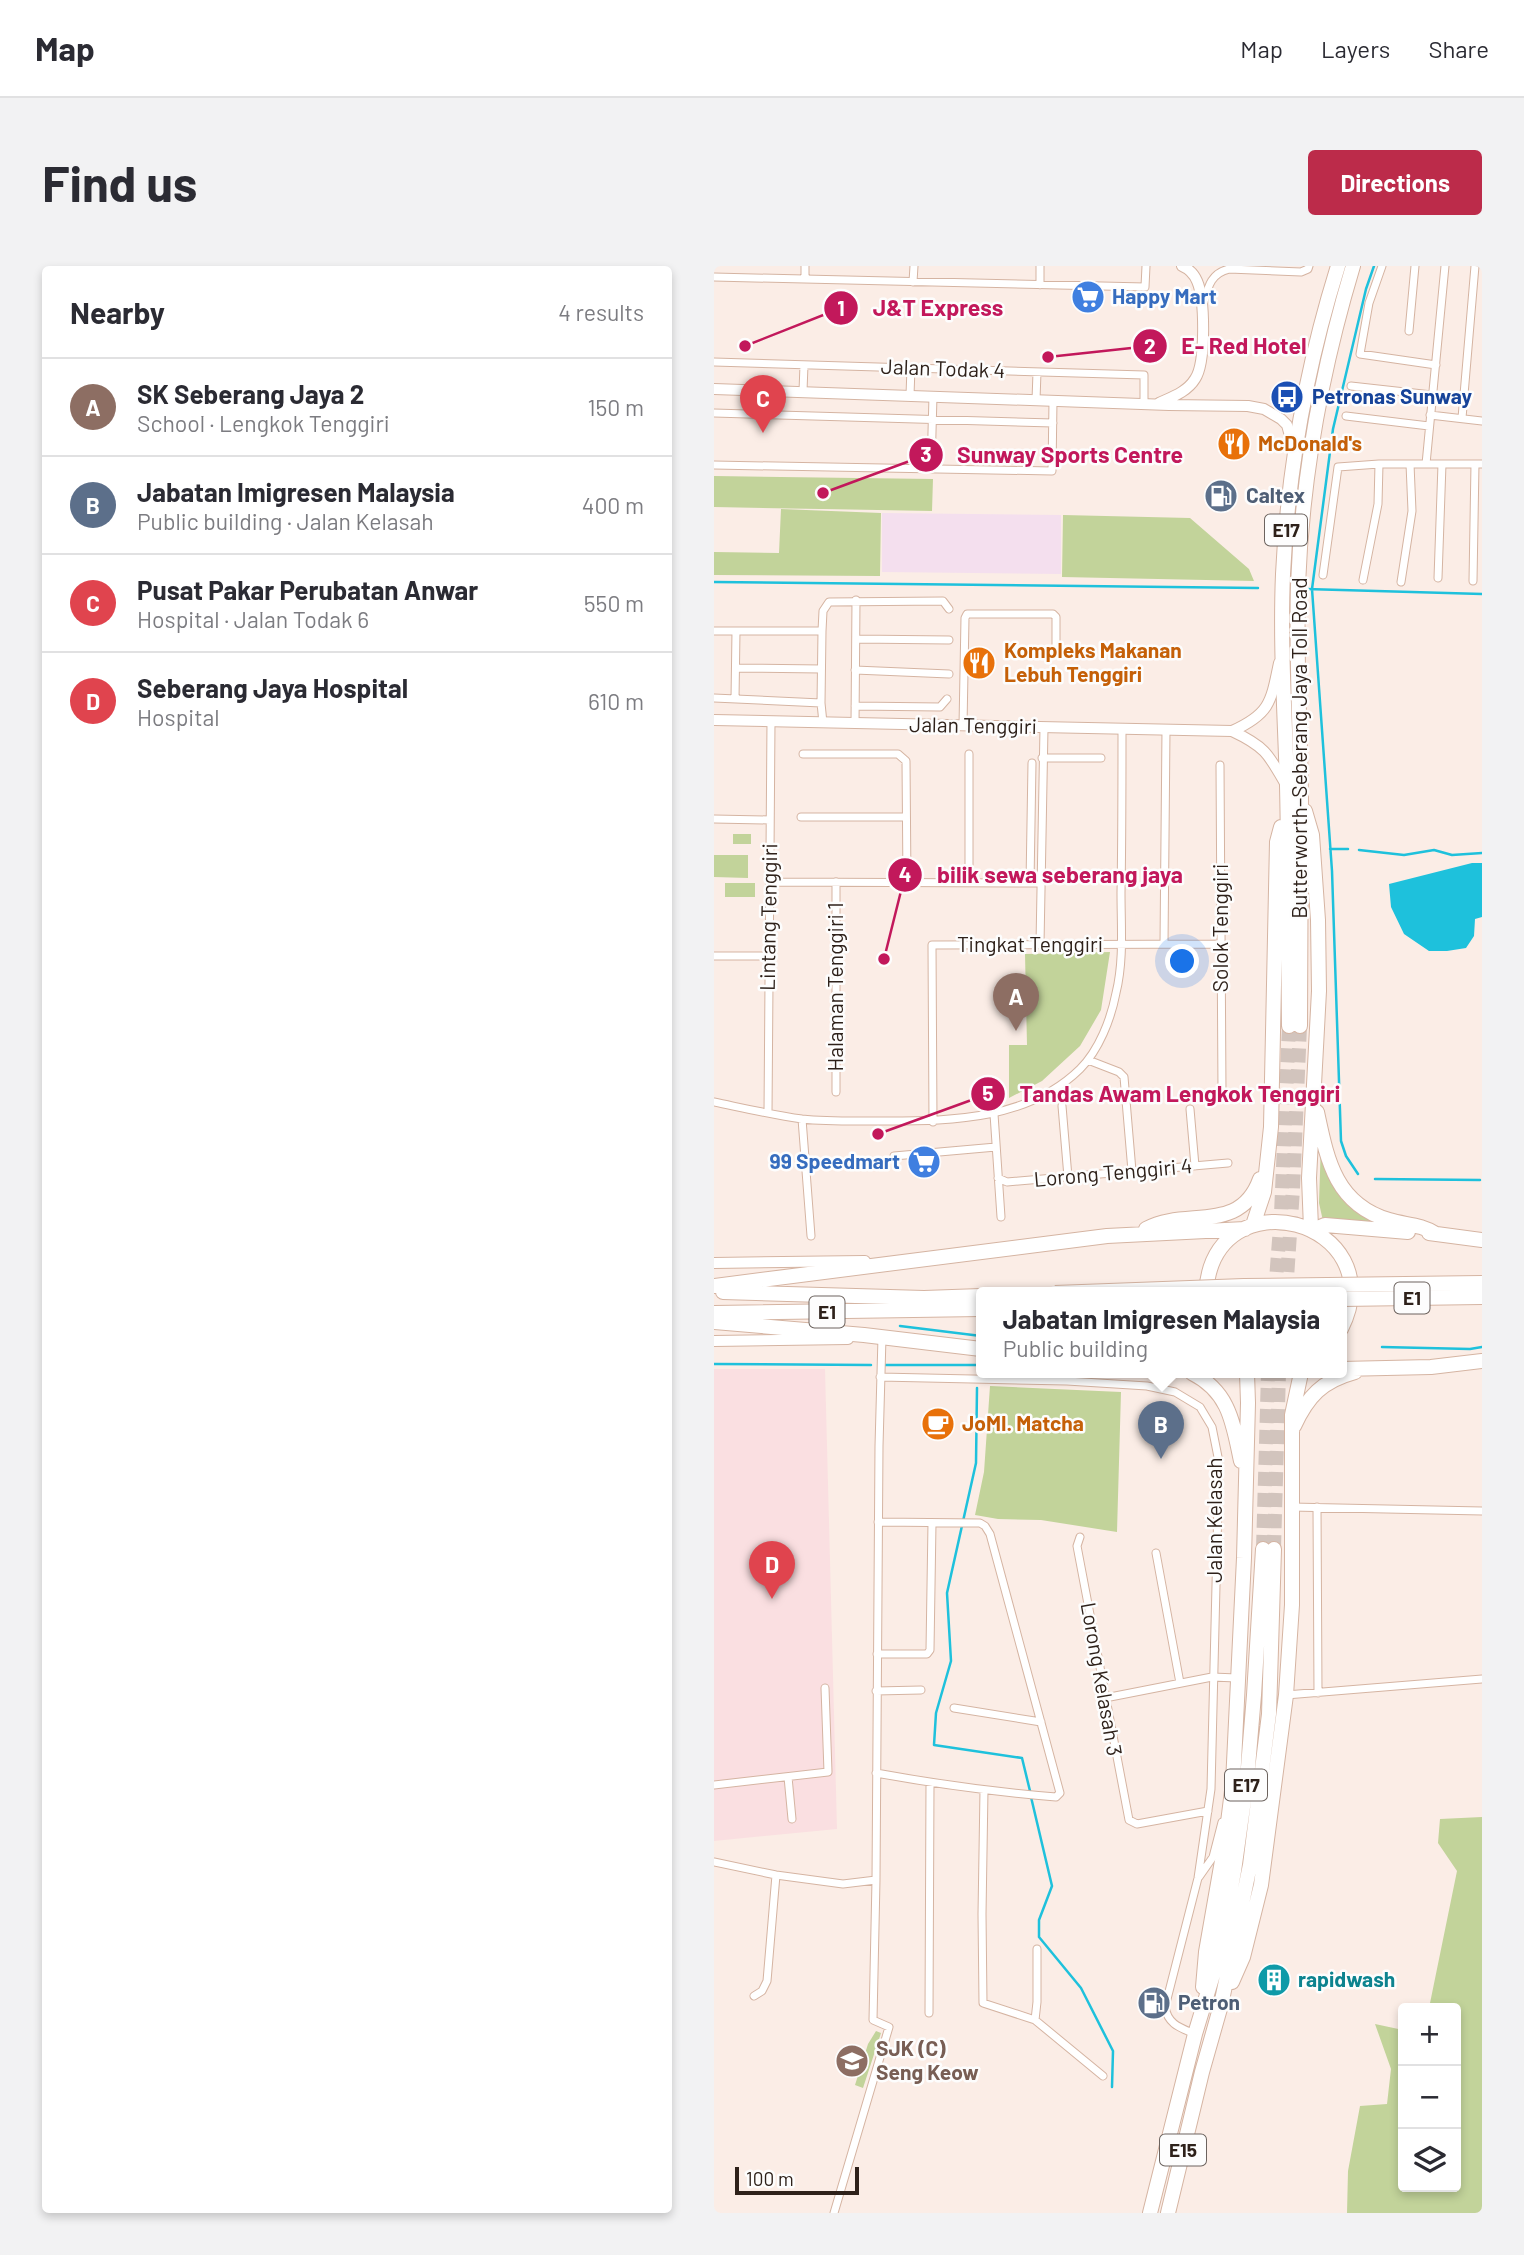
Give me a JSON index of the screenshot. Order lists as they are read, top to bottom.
{
  "streets": {
    "highway": [
      "E17",
      "Butterworth–Seberang Jaya Toll Road",
      "E1",
      "E15"
    ],
    "street": [
      "Jalan Todak 4",
      "Jalan Tenggiri",
      "Lintang Tenggiri",
      "Solok Tenggiri",
      "Tingkat Tenggiri",
      "Halaman Tenggiri 1",
      "Lorong Tenggiri 4",
      "Jalan Kelasah",
      "Lorong Kelasah 3"
    ]
  },
  "crossings": [
    ["Jalan Todak 4", "Butterworth–Seberang Jaya Toll Road"],
    ["E17", "E15"],
    ["Jalan Tenggiri", "Lintang Tenggiri"],
    ["Solok Tenggiri", "Tingkat Tenggiri"],
    ["Jalan Kelasah", "Lorong Kelasah 3"]
  ],
  "places": {
    "supermarket": ["Happy Mart", "99 Speedmart"],
    "other": [
      "J&T Express",
      "E- Red Hotel",
      "Sunway Sports Centre",
      "bilik sewa seberang jaya",
      "Tandas Awam Lengkok Tenggiri"
    ],
    "bus stop": ["Petronas Sunway"],
    "restaurant": ["McDonald's", "Kompleks Makanan Lebuh Tenggiri"],
    "fuel station": ["Caltex", "Petron"],
    "cafe": ["JoMI. Matcha"],
    "building": ["rapidwash"],
    "school or university": ["SJK (C) Seng Keow"]
  },
  "scale_bar": "100 m",
  "page": {
    "header": "Map",
    "nav": ["Map", "Layers", "Share"],
    "buttons": "Directions",
    "title": "Find us",
    "heading": ["Nearby", "4 results"],
    "list": [
      {
        "mark": "A",
        "name": "SK Seberang Jaya 2",
        "note": "School · Lengkok Tenggiri",
        "value": "150 m"
      },
      {
        "mark": "B",
        "name": "Jabatan Imigresen Malaysia",
        "note": "Public building · Jalan Kelasah",
        "value": "400 m"
      },
      {
        "mark": "C",
        "name": "Pusat Pakar Perubatan Anwar",
        "note": "Hospital · Jalan Todak 6",
        "value": "550 m"
      },
      {
        "mark": "D",
        "name": "Seberang Jaya Hospital",
        "note": "Hospital",
        "value": "610 m"
      }
    ],
    "pins": [
      "C",
      "A",
      "B",
      "D"
    ],
    "popup": ["Jabatan Imigresen Malaysia", "Public building"],
    "map_buttons": ["+", "−"],
    "scale": "100 m"
  }
}
